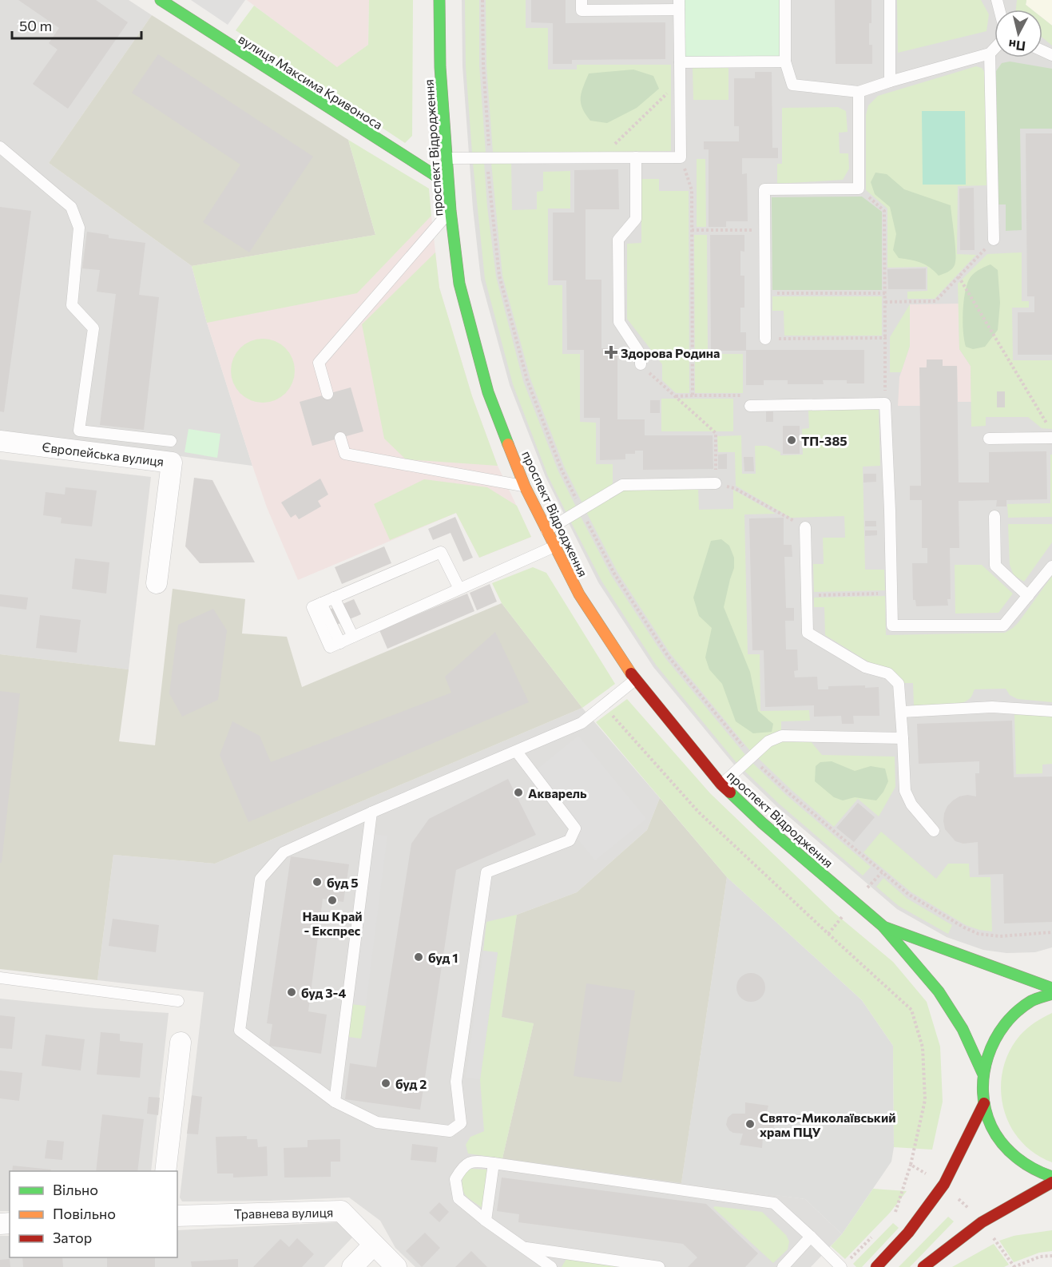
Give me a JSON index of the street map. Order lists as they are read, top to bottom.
{
  "streets": {
    "main road": ["вулиця Максима Кривоноса", "проспект Відродження"],
    "street": ["Європейська вулиця", "Травнева вулиця"]
  },
  "crossings": [
    ["вулиця Максима Кривоноса", "проспект Відродження"]
  ],
  "places": {
    "health": ["Здорова Родина"],
    "other": [
      "ТП-385",
      "Акварель",
      "буд 5",
      "Наш Край - Експрес",
      "буд 1",
      "буд 3-4",
      "буд 2",
      "Свято-Миколаївський храм ПЦУ"
    ]
  },
  "legend": ["Вільно", "Повільно", "Затор"],
  "scale_bar": "50 m",
  "north": "bottom"
}
